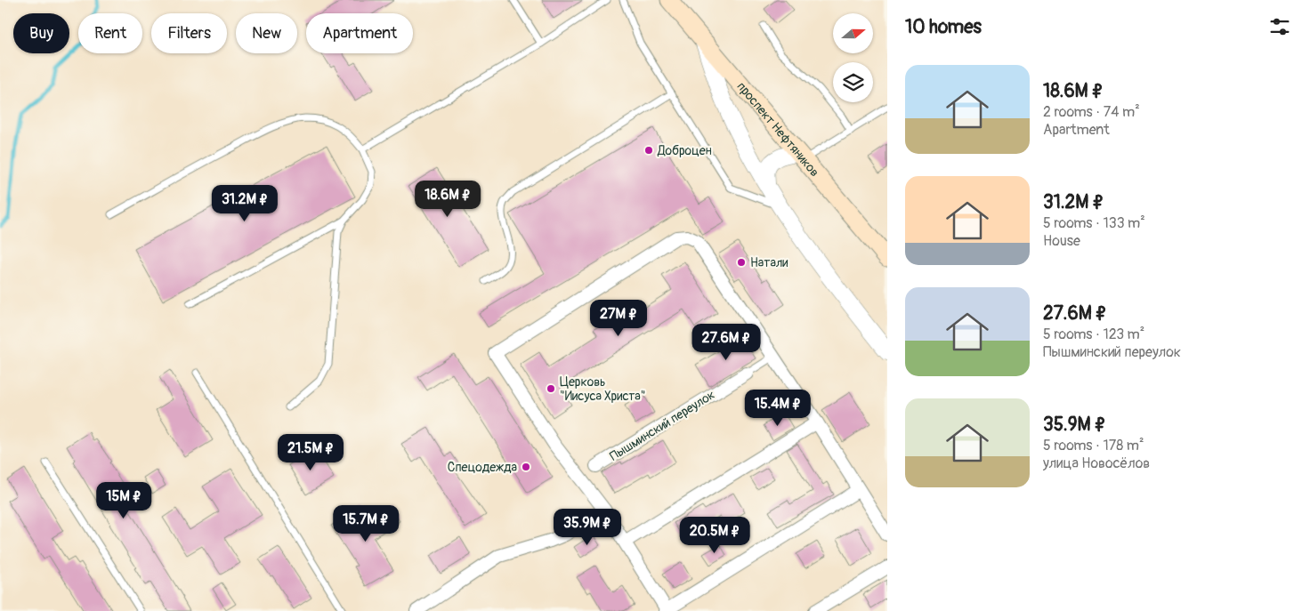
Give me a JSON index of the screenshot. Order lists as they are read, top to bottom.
{
  "streets": {
    "main road": ["проспект Нефтяников"],
    "street": ["Пышминский переулок"]
  },
  "places": [
    "Доброцен",
    "Натали",
    "Церковь \"Иисуса Христа\"",
    "Спецодежда"
  ],
  "north": "right",
  "page": {
    "heading": "10 homes",
    "chip": [
      "Buy",
      "Rent",
      "Filters",
      "New",
      "Apartment"
    ],
    "list": [
      {
        "name": "18.6M ₽",
        "note": "2 rooms · 74 m² · Apartment"
      },
      {
        "name": "31.2M ₽",
        "note": "5 rooms · 133 m² · House"
      },
      {
        "name": "27.6M ₽",
        "note": "5 rooms · 123 m² · Пышминский переулок"
      },
      {
        "name": "35.9M ₽",
        "note": "5 rooms · 178 m² · улица Новосёлов"
      }
    ],
    "price": [
      "18.6M ₽",
      "31.2M ₽",
      "27M ₽",
      "27.6M ₽",
      "15.4M ₽",
      "21.5M ₽",
      "15M ₽",
      "15.7M ₽",
      "35.9M ₽",
      "20.5M ₽"
    ]
  }
}
